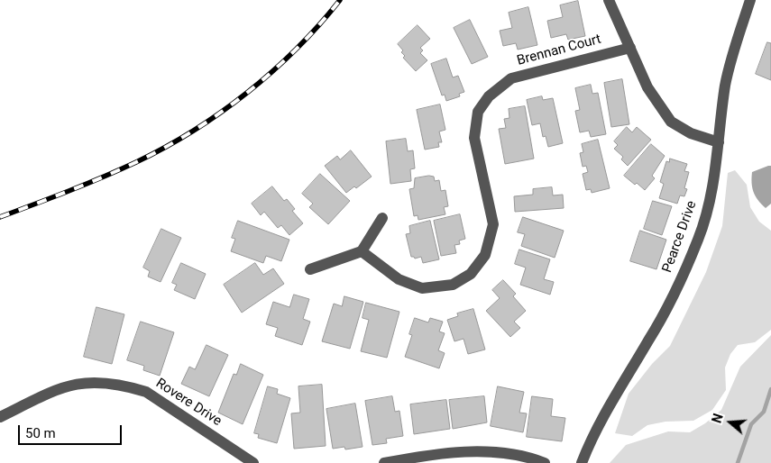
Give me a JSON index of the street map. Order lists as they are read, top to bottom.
{
  "streets": {
    "street": ["Brennan Court", "Pearce Drive", "Rovere Drive"]
  },
  "scale_bar": "50 m",
  "north": "left"
}
